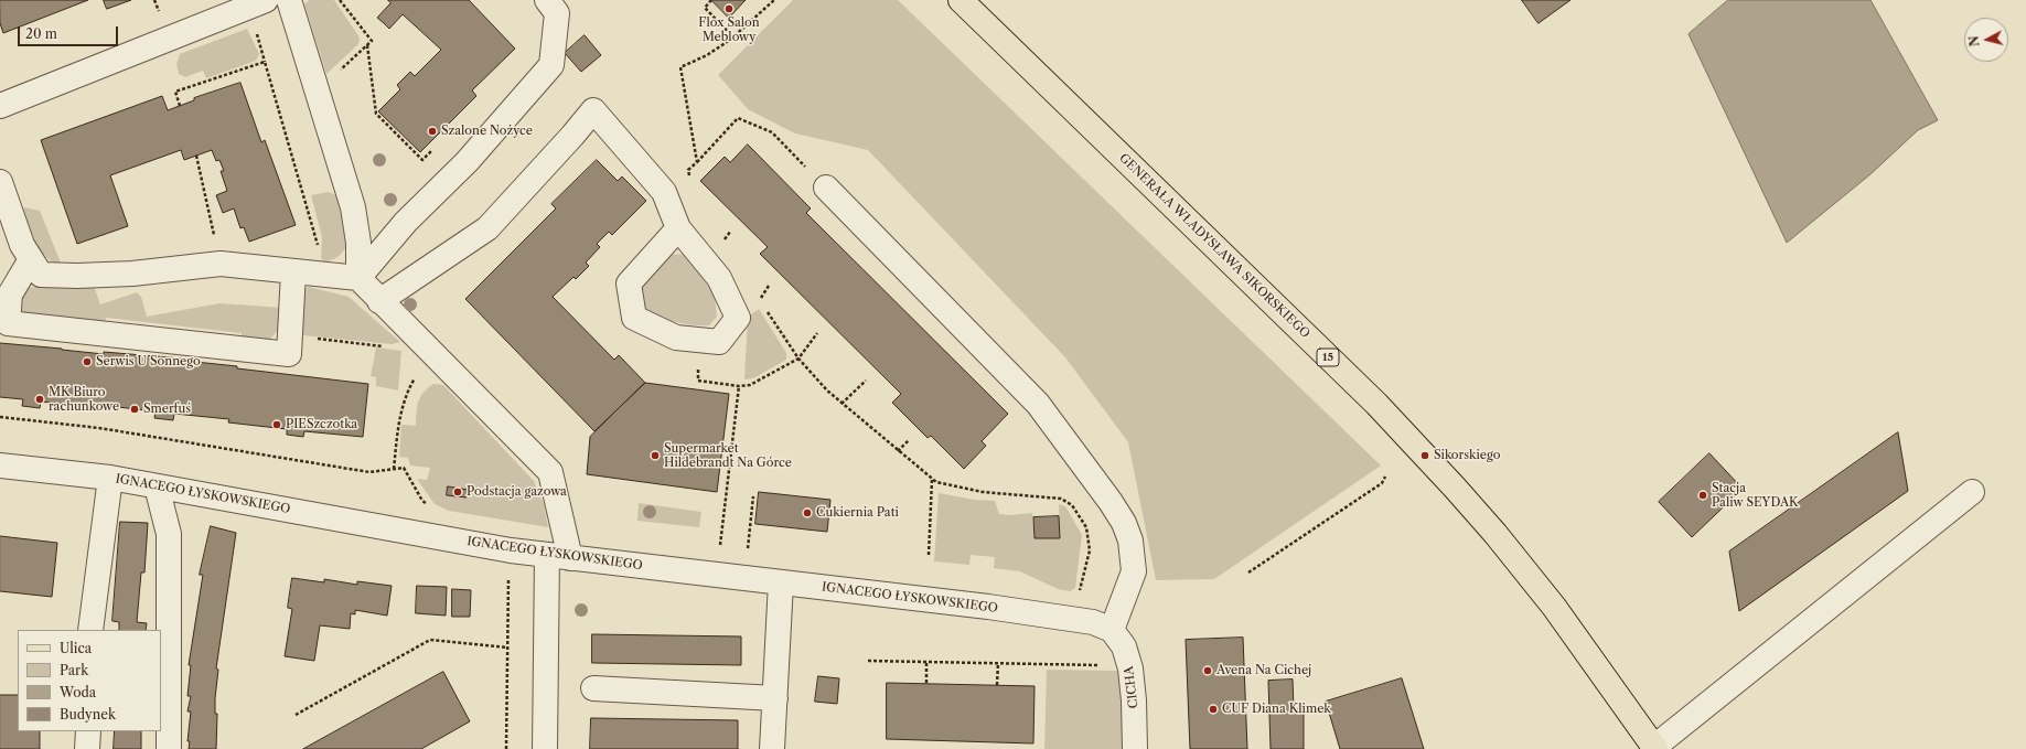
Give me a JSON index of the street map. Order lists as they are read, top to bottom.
{
  "streets": {
    "main road": ["GENERAŁA WŁADYSŁAWA SIKORSKIEGO", "15"],
    "street": ["IGNACEGO ŁYSKOWSKIEGO", "CICHA"]
  },
  "crossings": [
    ["IGNACEGO ŁYSKOWSKIEGO", "CICHA"]
  ],
  "places": [
    "Flox Salon Meblowy",
    "Szalone Nożyce",
    "Serwis U Sonnego",
    "MK Biuro rachunkowe",
    "Smerfuś",
    "PIESzczotka",
    "Supermarket Hildebrandt Na Górce",
    "Sikorskiego",
    "Podstacja gazowa",
    "Stacja Paliw SEYDAK",
    "Cukiernia Pati",
    "Avena Na Cichej",
    "CUF Diana Klimek"
  ],
  "legend": [
    "Ulica",
    "Park",
    "Woda",
    "Budynek"
  ],
  "scale_bar": "20 m",
  "north": "left"
}
